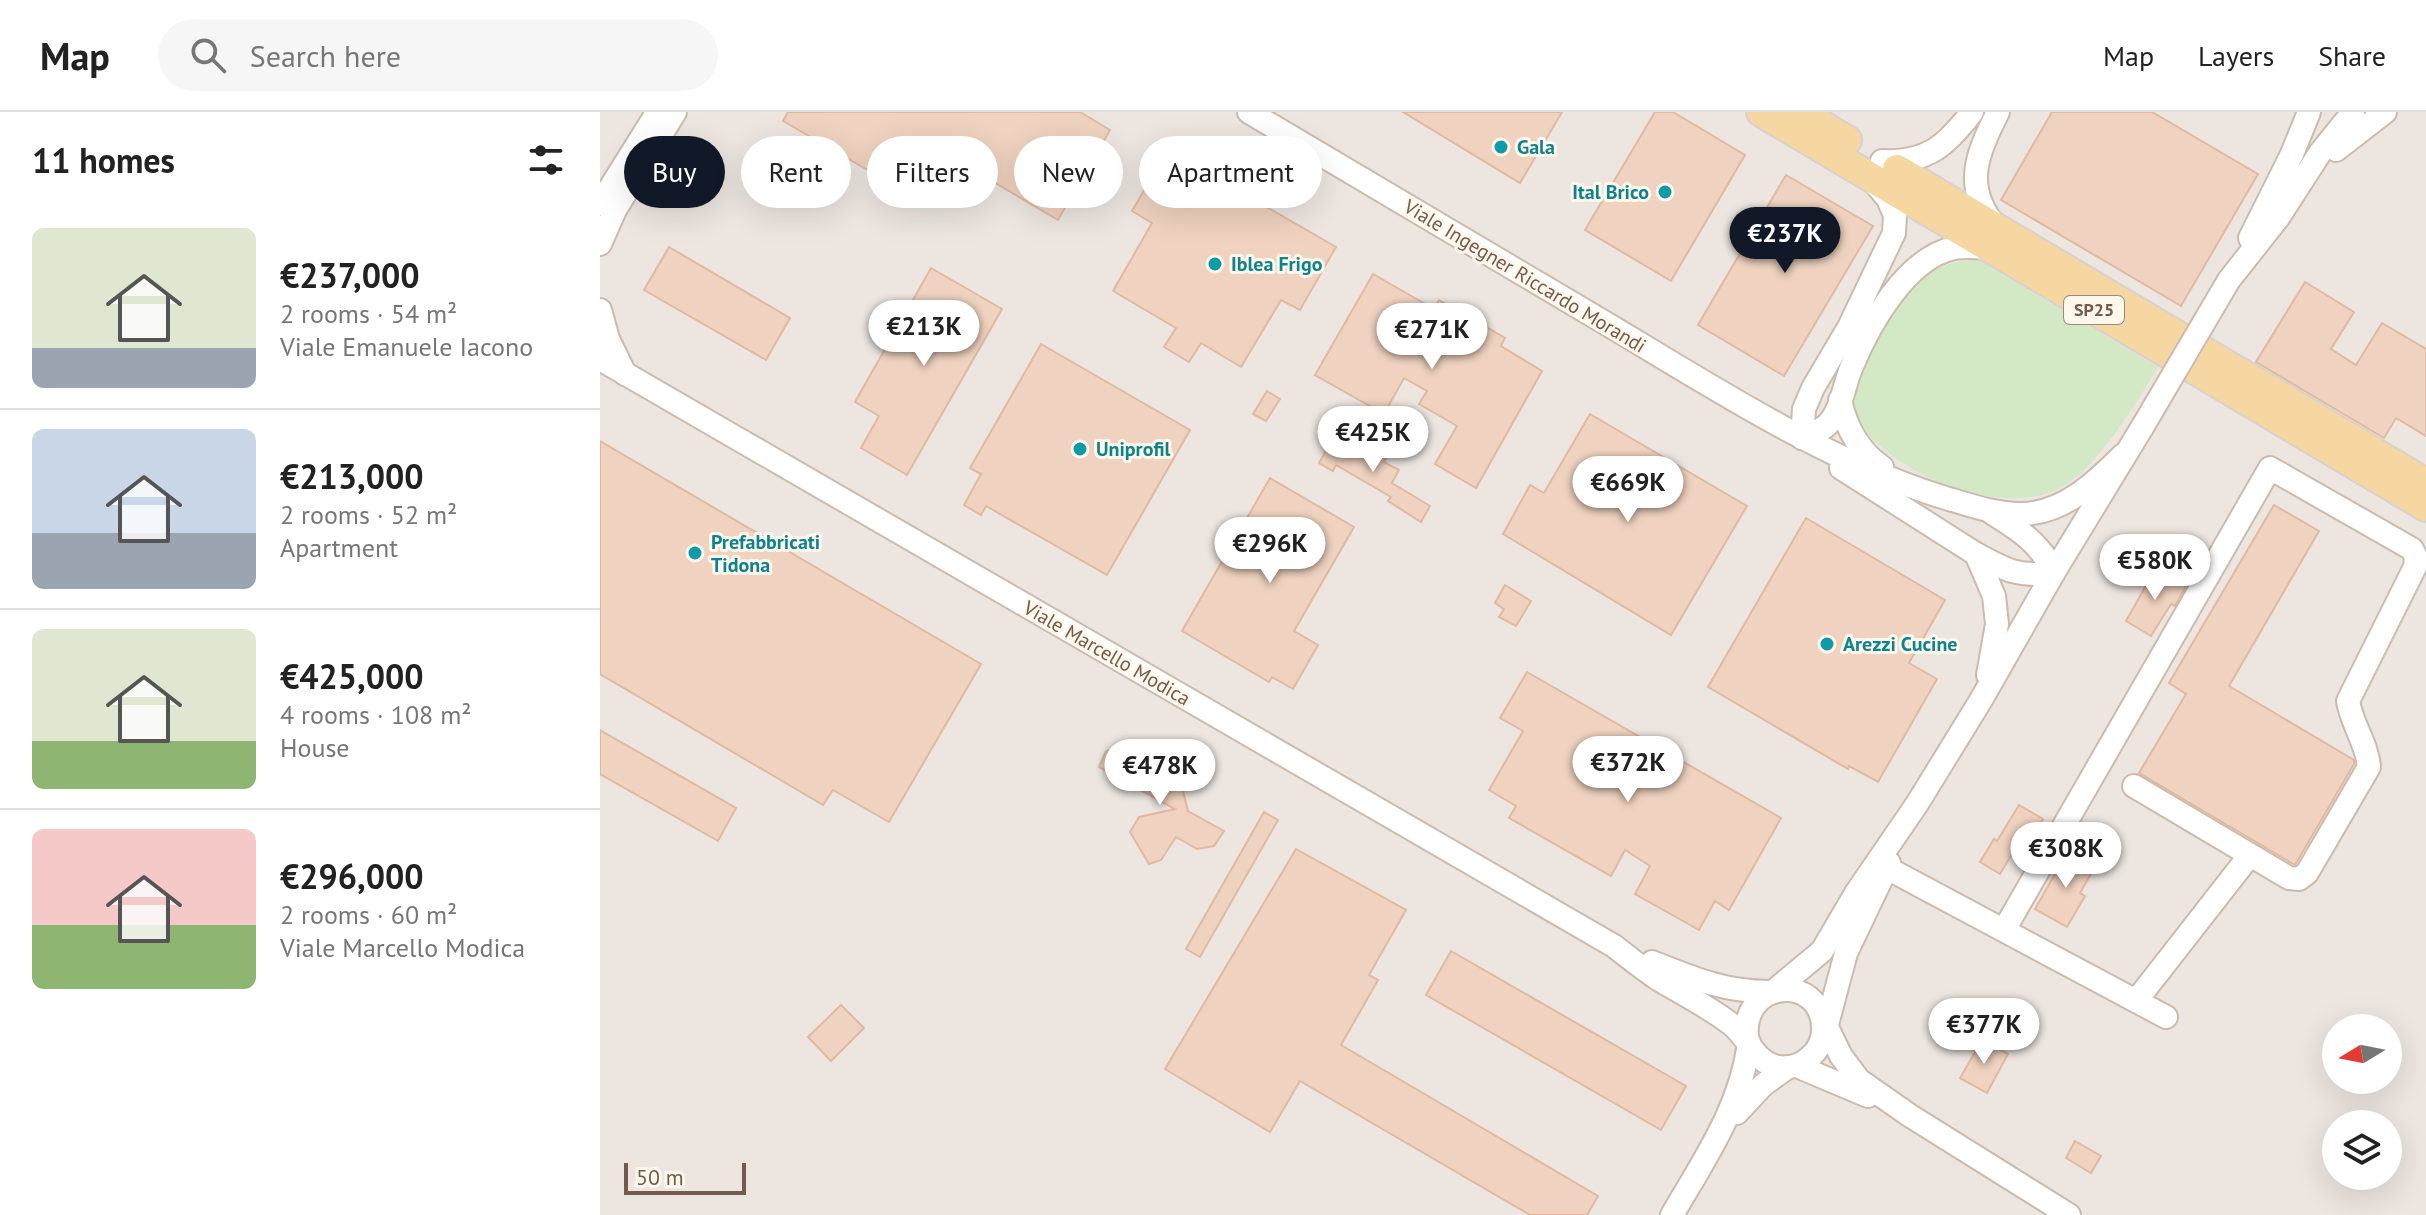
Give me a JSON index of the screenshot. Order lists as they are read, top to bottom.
{
  "streets": {
    "main road": ["SP25"],
    "street": ["Viale Ingegner Riccardo Morandi", "Viale Marcello Modica"]
  },
  "places": [
    "Gala",
    "Ital Brico",
    "Iblea Frigo",
    "Uniprofil",
    "Prefabbricati Tidona",
    "Arezzi Cucine"
  ],
  "scale_bar": "50 m",
  "north": "left",
  "page": {
    "header": "Map",
    "search": "Search here",
    "nav": ["Map", "Layers", "Share"],
    "heading": "11 homes",
    "chip": [
      "Buy",
      "Rent",
      "Filters",
      "New",
      "Apartment"
    ],
    "price": [
      "€237K",
      "€213K",
      "€271K",
      "€425K",
      "€669K",
      "€296K",
      "€580K",
      "€372K",
      "€478K",
      "€308K",
      "€377K"
    ],
    "list": [
      {
        "name": "€237,000",
        "note": "2 rooms · 54 m² · Viale Emanuele Iacono"
      },
      {
        "name": "€213,000",
        "note": "2 rooms · 52 m² · Apartment"
      },
      {
        "name": "€425,000",
        "note": "4 rooms · 108 m² · House"
      },
      {
        "name": "€296,000",
        "note": "2 rooms · 60 m² · Viale Marcello Modica"
      }
    ],
    "scale": "50 m"
  }
}
